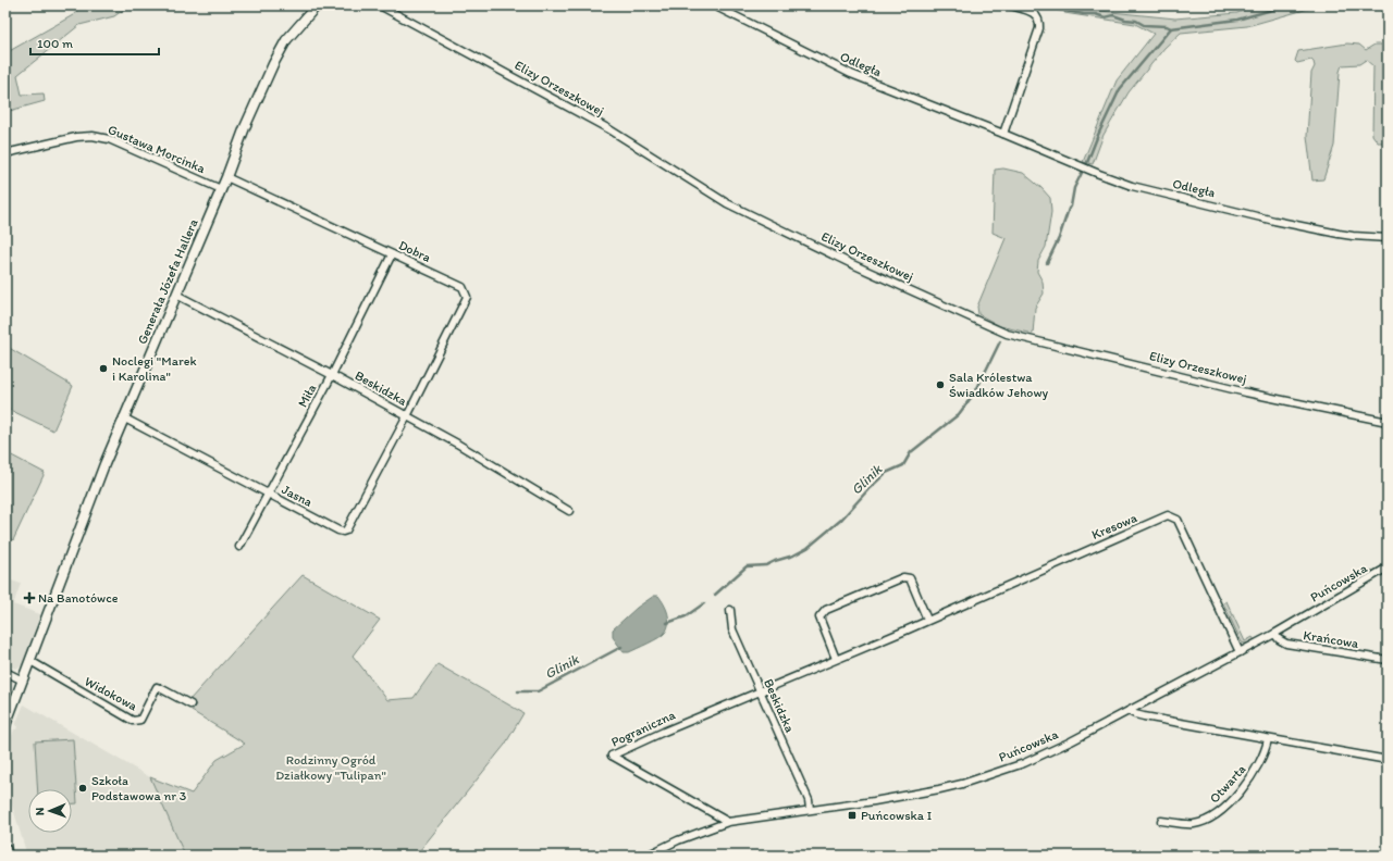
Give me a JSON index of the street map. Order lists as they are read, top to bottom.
{
  "streets": {
    "street": [
      "Odległa",
      "Elizy Orzeszkowej",
      "Gustawa Morcinka",
      "Dobra",
      "Generała Józefa Hallera",
      "Beskidzka",
      "Miła",
      "Jasna",
      "Kresowa",
      "Puńcowska",
      "Krańcowa",
      "Widokowa",
      "Pograniczna",
      "Otwarta"
    ]
  },
  "crossings": [
    ["Gustawa Morcinka", "Generała Józefa Hallera"],
    ["Dobra", "Generała Józefa Hallera"],
    ["Dobra", "Beskidzka"],
    ["Dobra", "Miła"],
    ["Dobra", "Jasna"],
    ["Generała Józefa Hallera", "Beskidzka"],
    ["Generała Józefa Hallera", "Jasna"],
    ["Generała Józefa Hallera", "Widokowa"],
    ["Beskidzka", "Miła"],
    ["Beskidzka", "Jasna"],
    ["Beskidzka", "Kresowa"],
    ["Beskidzka", "Puńcowska"],
    ["Beskidzka", "Pograniczna"],
    ["Miła", "Jasna"],
    ["Kresowa", "Puńcowska"],
    ["Kresowa", "Pograniczna"],
    ["Puńcowska", "Krańcowa"],
    ["Puńcowska", "Pograniczna"]
  ],
  "water": ["Glinik"],
  "parks": ["Rodzinny Ogród Działkowy \"Tulipan\""],
  "places": {
    "other": ["Noclegi \"Marek i Karolina\"", "Sala Królestwa Świadków Jehowy", "Szkoła Podstawowa nr 3"],
    "health": ["Na Banotówce"],
    "transit": ["Puńcowska I"]
  },
  "scale_bar": "100 m",
  "north": "left"
}
